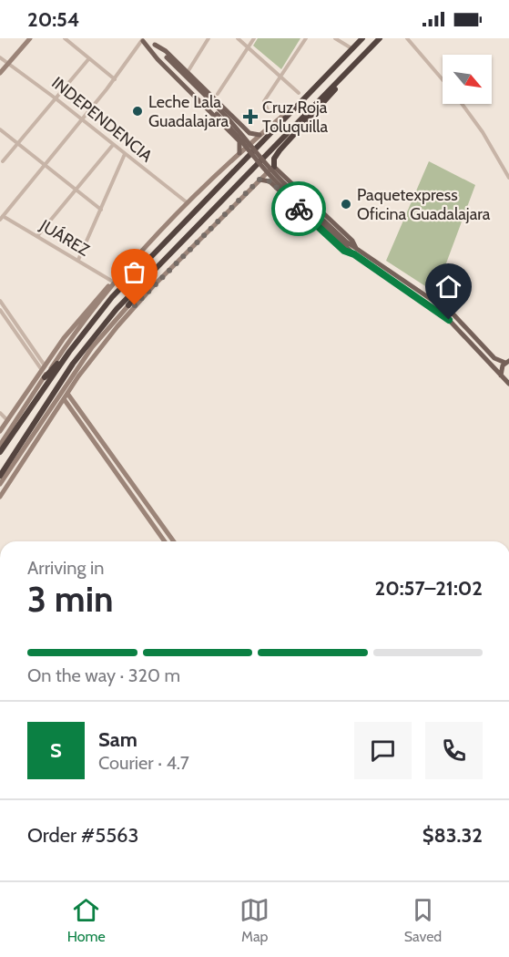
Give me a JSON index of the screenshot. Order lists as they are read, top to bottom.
{
  "streets": {
    "street": ["INDEPENDENCIA", "JUÁREZ"]
  },
  "places": {
    "other": ["Leche Lala Guadalajara", "Paquetexpress Oficina Guadalajara"],
    "health": ["Cruz Roja Toluquilla"]
  },
  "north": "bottom right",
  "page": {
    "status": "20:54",
    "heading": ["3 min", "Arriving in", "20:57–21:02"],
    "panel": [
      "Sam",
      "Courier · 4.7",
      "Order #5563",
      "$83.32"
    ],
    "bar": "On the way · 320 m",
    "round": "S",
    "tabs": ["Home", "Map", "Saved"]
  }
}
